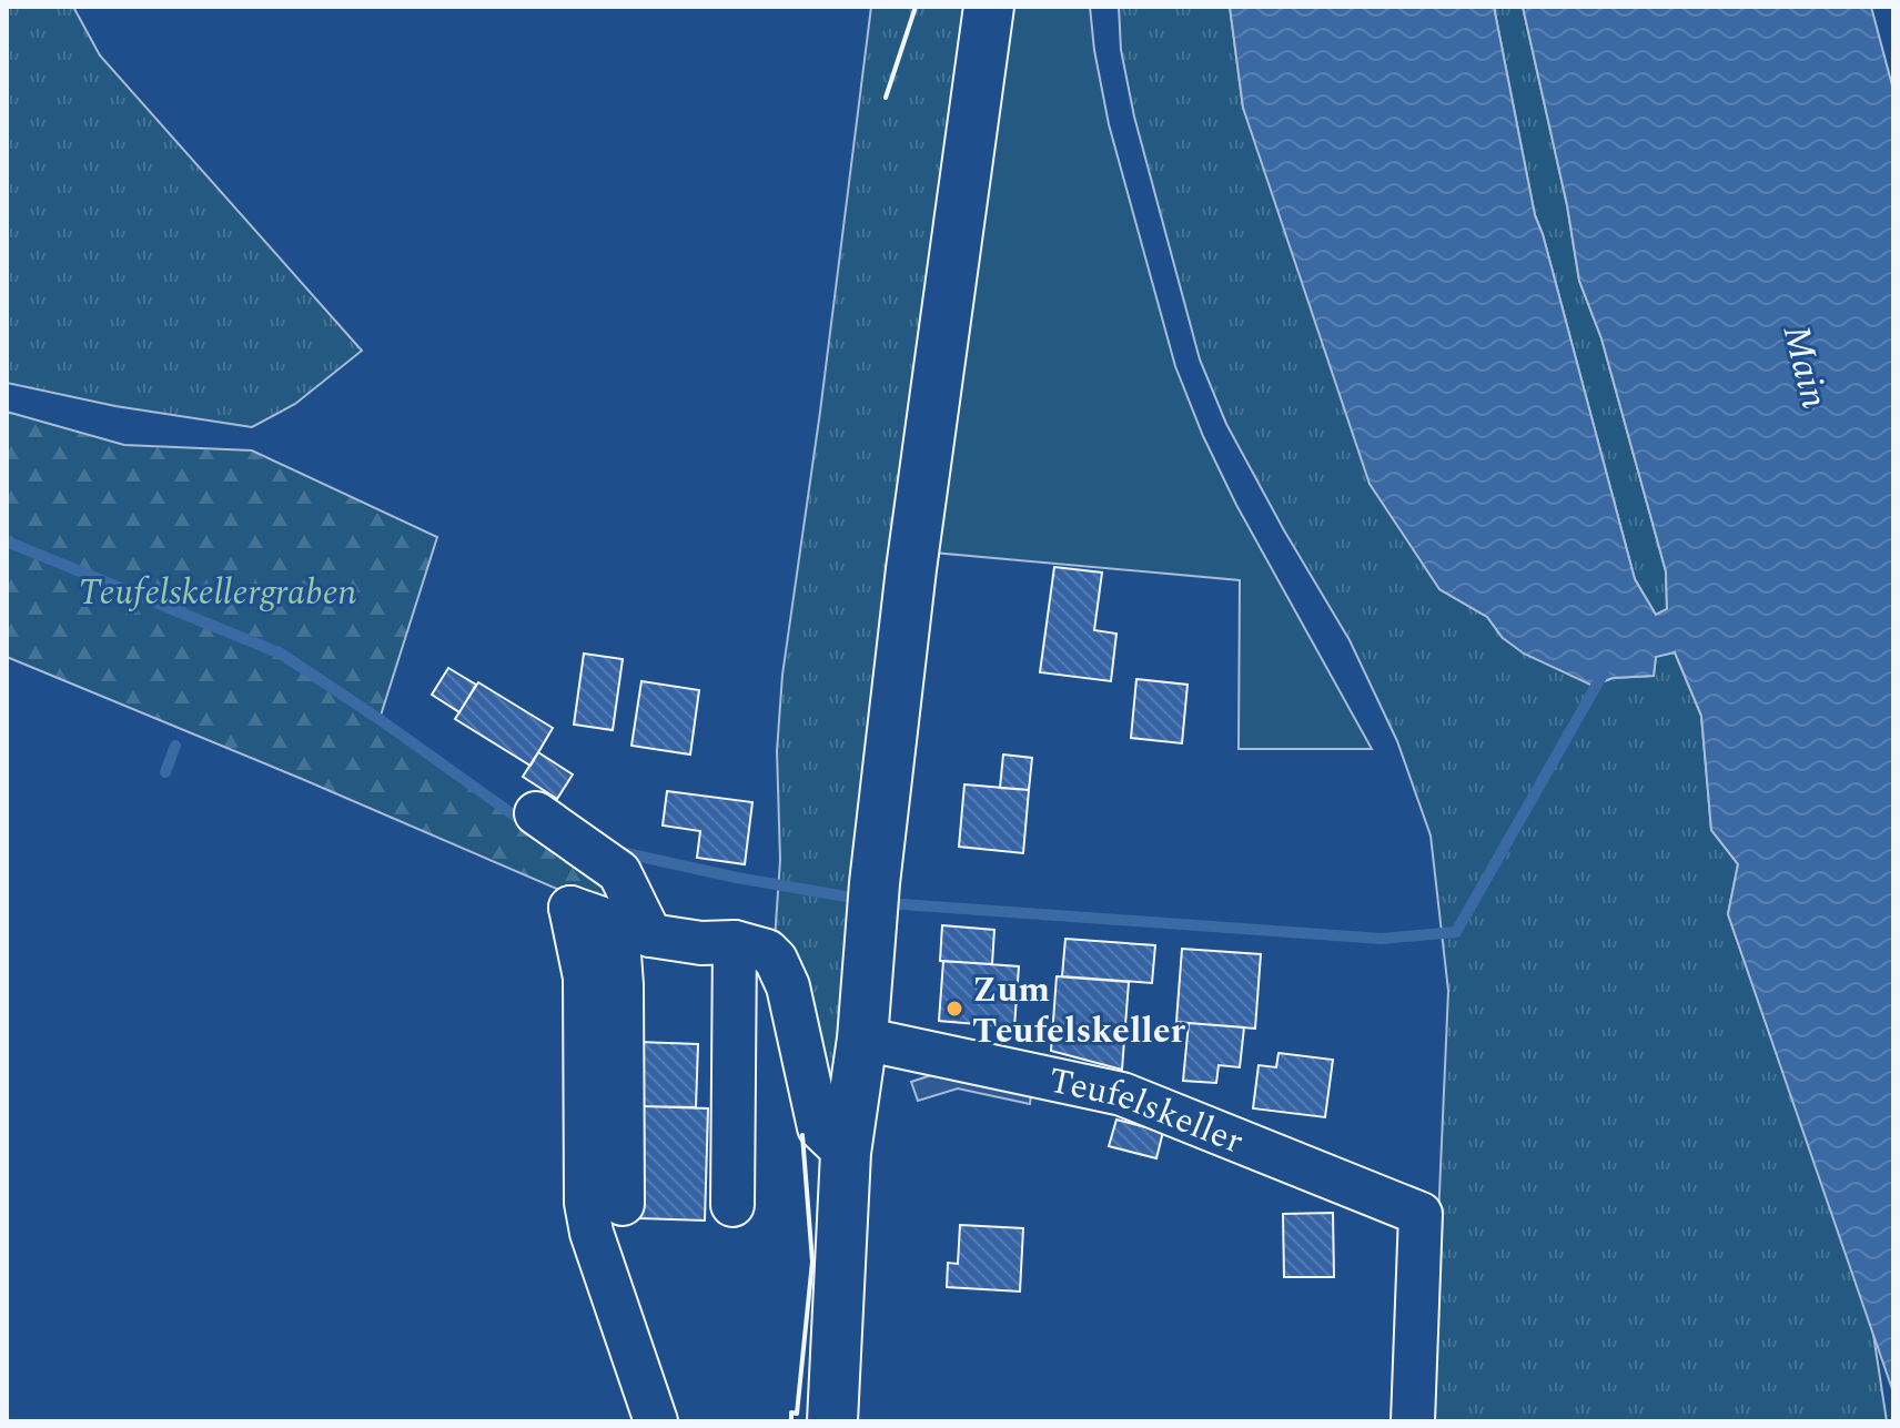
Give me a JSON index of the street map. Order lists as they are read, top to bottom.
{
  "streets": {
    "street": ["Teufelskeller"]
  },
  "water": ["Main"],
  "parks": ["Teufelskellergraben"],
  "places": ["Zum Teufelskeller"]
}
